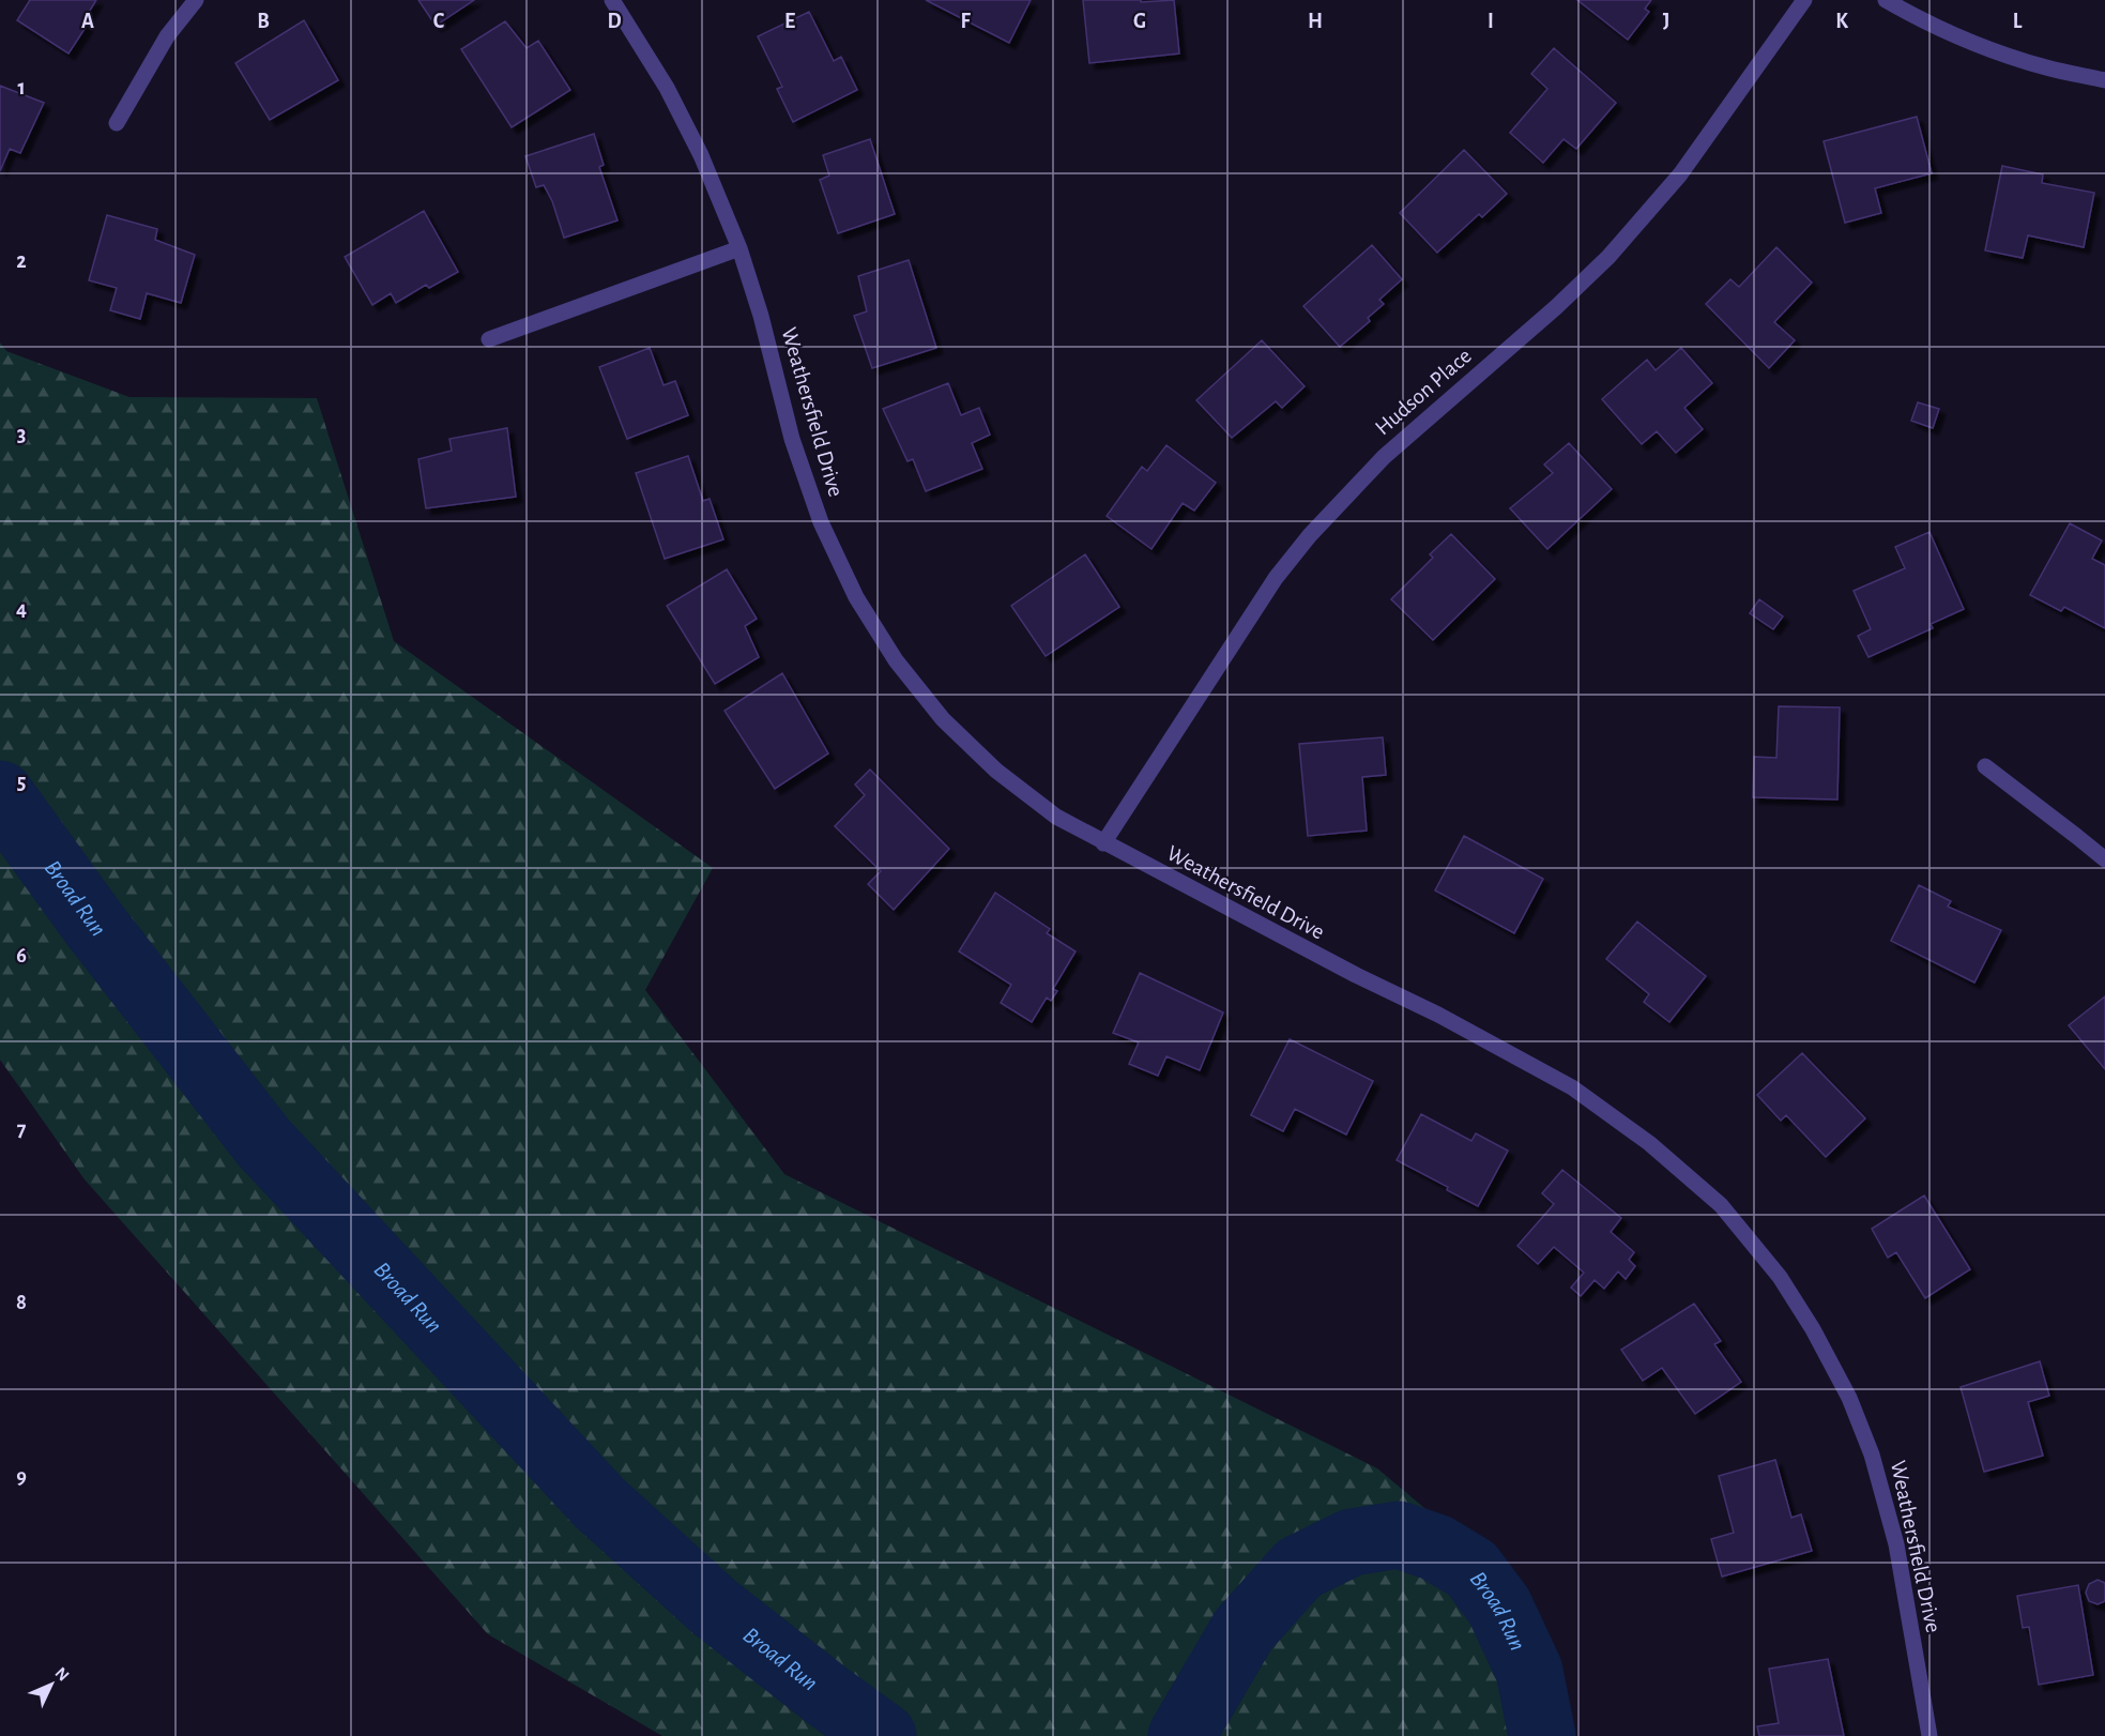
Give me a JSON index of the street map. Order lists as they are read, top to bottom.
{
  "streets": {
    "street": ["Hudson Place", "Weathersfield Drive"]
  },
  "crossings": [
    ["Hudson Place", "Weathersfield Drive"]
  ],
  "water": ["Broad Run"],
  "north": "top right",
  "grid": {
    "columns": [
      "A",
      "B",
      "C",
      "D",
      "E",
      "F",
      "G",
      "H",
      "I",
      "J",
      "K",
      "L"
    ],
    "rows": [
      "1",
      "2",
      "3",
      "4",
      "5",
      "6",
      "7",
      "8",
      "9"
    ]
  }
}
